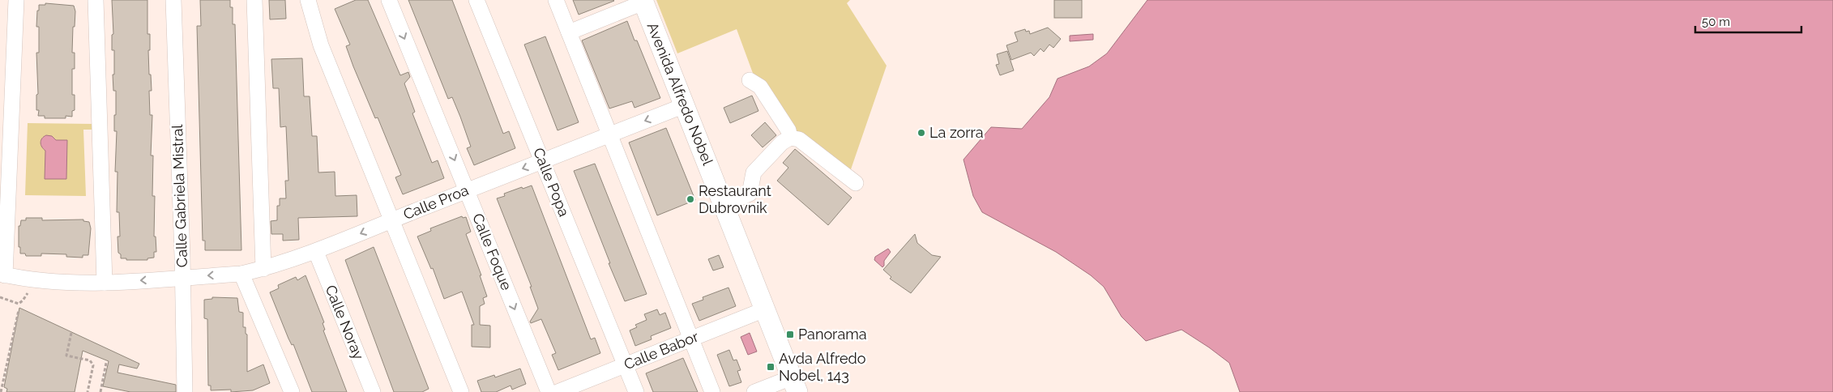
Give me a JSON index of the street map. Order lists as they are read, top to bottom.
{
  "streets": {
    "main road": ["Avenida Alfredo Nobel"],
    "street": [
      "Calle Popa",
      "Calle Gabriela Mistral",
      "Calle Proa",
      "Calle Foque",
      "Calle Noray",
      "Calle Babor"
    ]
  },
  "crossings": [
    ["Avenida Alfredo Nobel", "Calle Proa"],
    ["Avenida Alfredo Nobel", "Calle Babor"],
    ["Calle Popa", "Calle Proa"],
    ["Calle Popa", "Calle Babor"],
    ["Calle Gabriela Mistral", "Calle Proa"],
    ["Calle Proa", "Calle Foque"],
    ["Calle Proa", "Calle Noray"]
  ],
  "one_way": ["Calle Proa"],
  "places": {
    "other": ["La zorra", "Restaurant Dubrovnik"],
    "transit": ["Panorama", "Avda Alfredo Nobel, 143"]
  },
  "scale_bar": "50 m"
}
